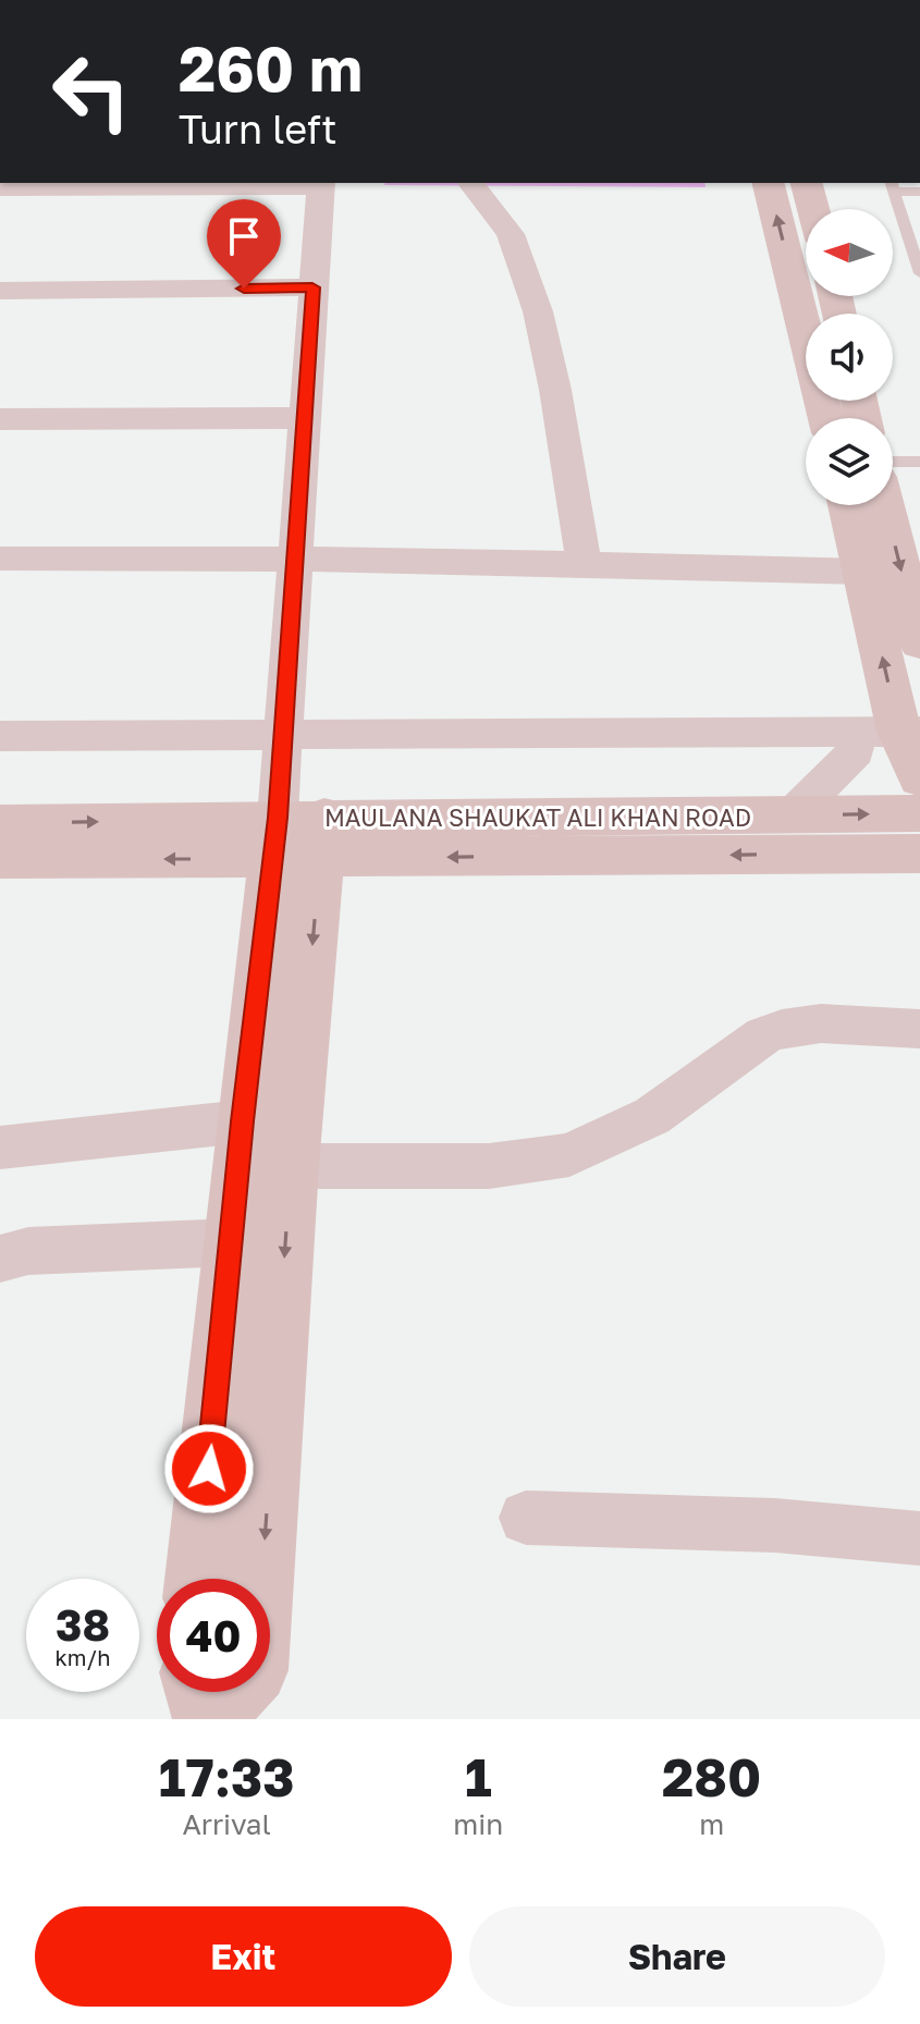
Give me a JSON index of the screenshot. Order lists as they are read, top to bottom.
{
  "streets": {
    "main road": ["MAULANA SHAUKAT ALI KHAN ROAD"]
  },
  "north": "left",
  "page": {
    "turn": ["260 m", "Turn left"],
    "speed": "38 km/h",
    "limit": "40",
    "eta": [
      "17:33",
      "Arrival",
      "1",
      "min",
      "280",
      "m"
    ],
    "buttons": ["Exit", "Share"]
  }
}
